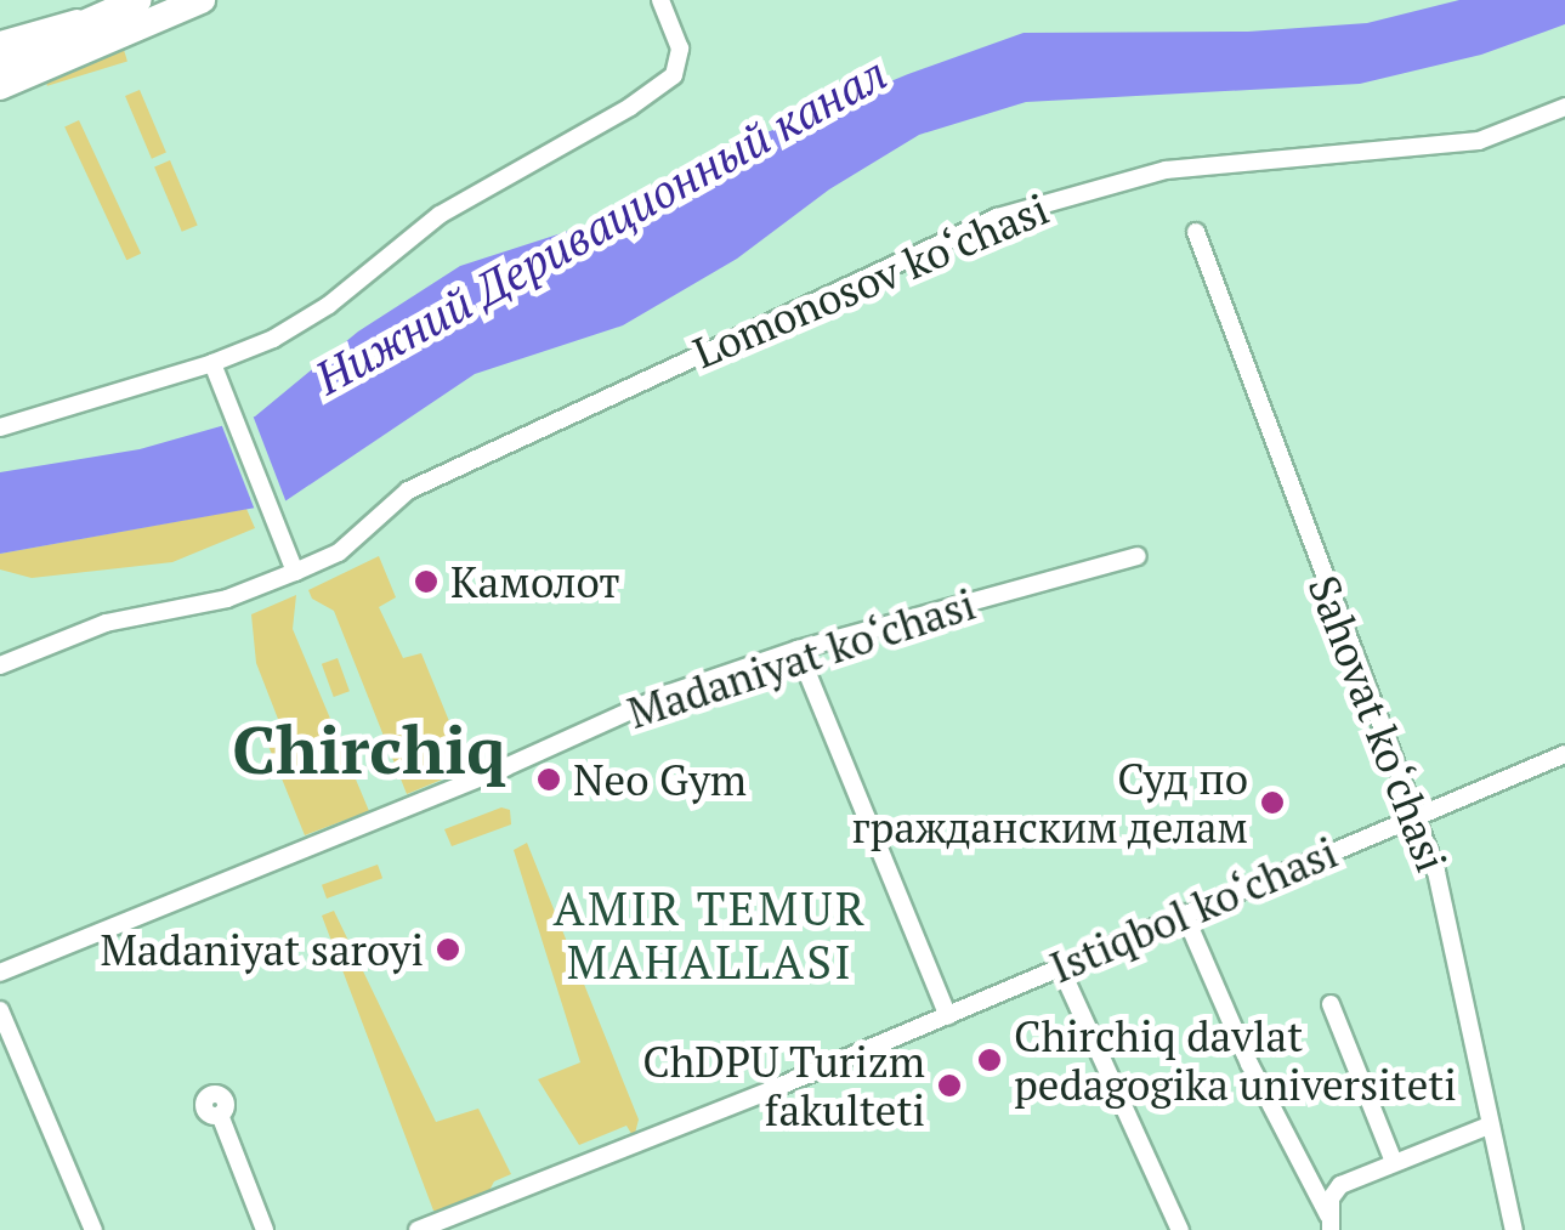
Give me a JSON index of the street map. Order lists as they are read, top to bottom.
{
  "streets": {
    "street": [
      "Lomonosov ko‘chasi",
      "Madaniyat ko‘chasi",
      "Sahovat ko‘chasi",
      "Istiqbol ko‘chasi"
    ]
  },
  "crossings": [
    ["Sahovat ko‘chasi", "Istiqbol ko‘chasi"]
  ],
  "districts": ["Chirchiq", "AMIR TEMUR MAHALLASI"],
  "water": ["Нижний Деривационный канал"],
  "places": [
    "Камолот",
    "Neo Gym",
    "Суд по гражданским делам",
    "Madaniyat saroyi",
    "Chirchiq davlat pedagogika universiteti",
    "ChDPU Turizm fakulteti"
  ]
}
